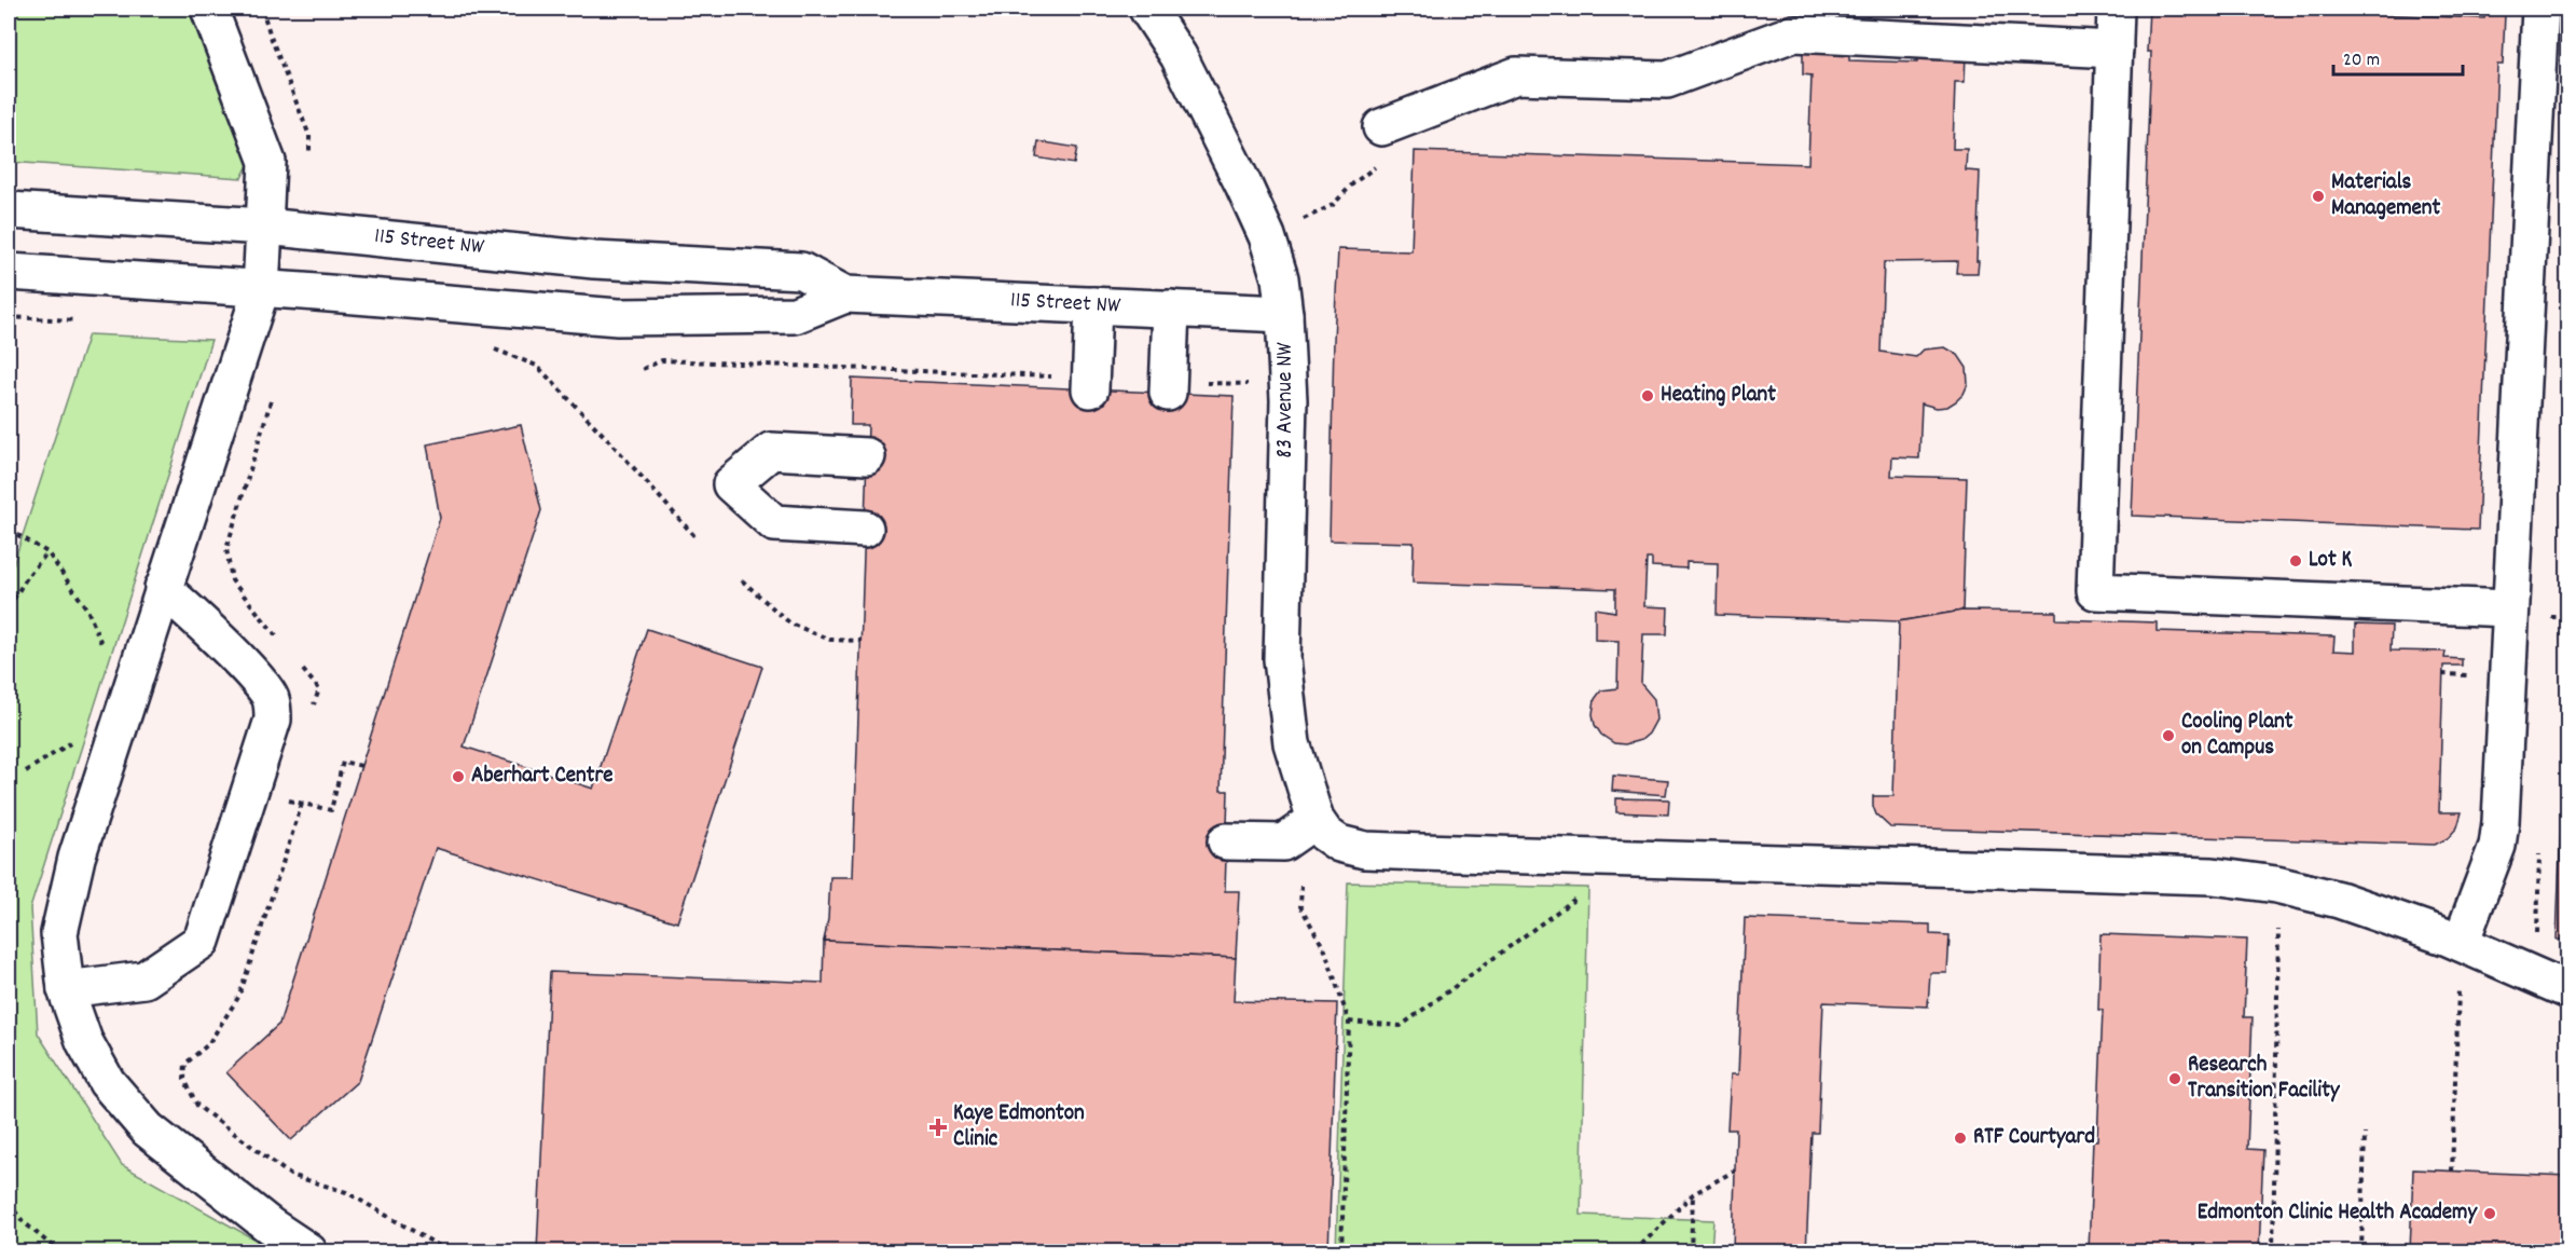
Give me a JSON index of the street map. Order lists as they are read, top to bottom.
{
  "streets": {
    "street": ["115 Street NW", "83 Avenue NW"]
  },
  "crossings": [
    ["115 Street NW", "83 Avenue NW"]
  ],
  "places": {
    "other": [
      "Materials Management",
      "Heating Plant",
      "Lot K",
      "Cooling Plant on Campus",
      "Aberhart Centre",
      "Research Transition Facility",
      "RTF Courtyard",
      "Edmonton Clinic Health Academy"
    ],
    "health": ["Kaye Edmonton Clinic"]
  },
  "scale_bar": "20 m"
}
